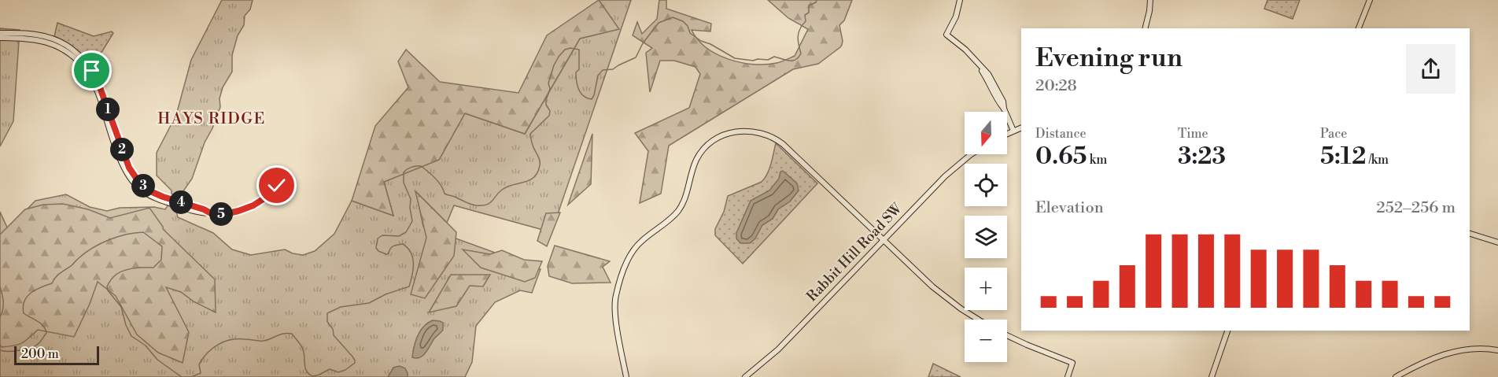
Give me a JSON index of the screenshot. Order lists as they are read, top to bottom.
{
  "streets": {
    "street": ["Rabbit Hill Road SW"]
  },
  "districts": ["HAYS RIDGE"],
  "scale_bar": "200 m",
  "north": "bottom",
  "page": {
    "heading": ["Evening run", "20:28"],
    "pins": [
      "1",
      "2",
      "3",
      "4",
      "5"
    ],
    "stats": [
      ["Distance", "0.65 km"],
      ["Time", "3:23"],
      ["Pace", "5:12 /km"]
    ],
    "map_buttons": ["+", "−"],
    "chart": ["Elevation", "252–256 m"],
    "scale": "200 m"
  }
}
